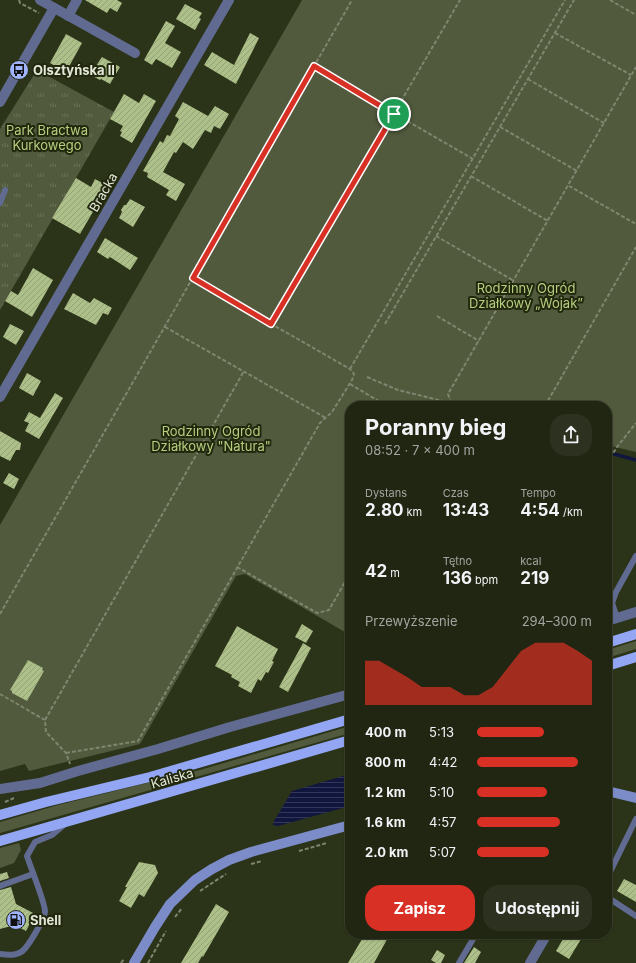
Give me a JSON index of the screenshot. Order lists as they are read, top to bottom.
{
  "streets": {
    "main road": ["Kaliska"],
    "street": ["Bracka"]
  },
  "parks": ["Park Bractwa Kurkowego", "Rodzinny Ogród Działkowy „Wojak”", "Rodzinny Ogród Działkowy \"Natura\""],
  "places": {
    "bus stop": ["Olsztyńska II"],
    "fuel station": ["Shell"]
  },
  "page": {
    "heading": ["Poranny bieg", "08:52 · 7 × 400 m"],
    "stats": [
      ["Dystans", "2.80 km"],
      ["Czas", "13:43"],
      ["Tempo", "4:54 /km"],
      ["42 m"],
      ["Tętno", "136 bpm"],
      ["kcal", "219"]
    ],
    "chart": ["Przewyższenie", "294–300 m"],
    "list": [
      {
        "name": "400 m",
        "note": "5:13"
      },
      {
        "name": "800 m",
        "note": "4:42"
      },
      {
        "name": "1.2 km",
        "note": "5:10"
      },
      {
        "name": "1.6 km",
        "note": "4:57"
      },
      {
        "name": "2.0 km",
        "note": "5:07"
      }
    ],
    "buttons": ["Zapisz", "Udostępnij"]
  }
}
